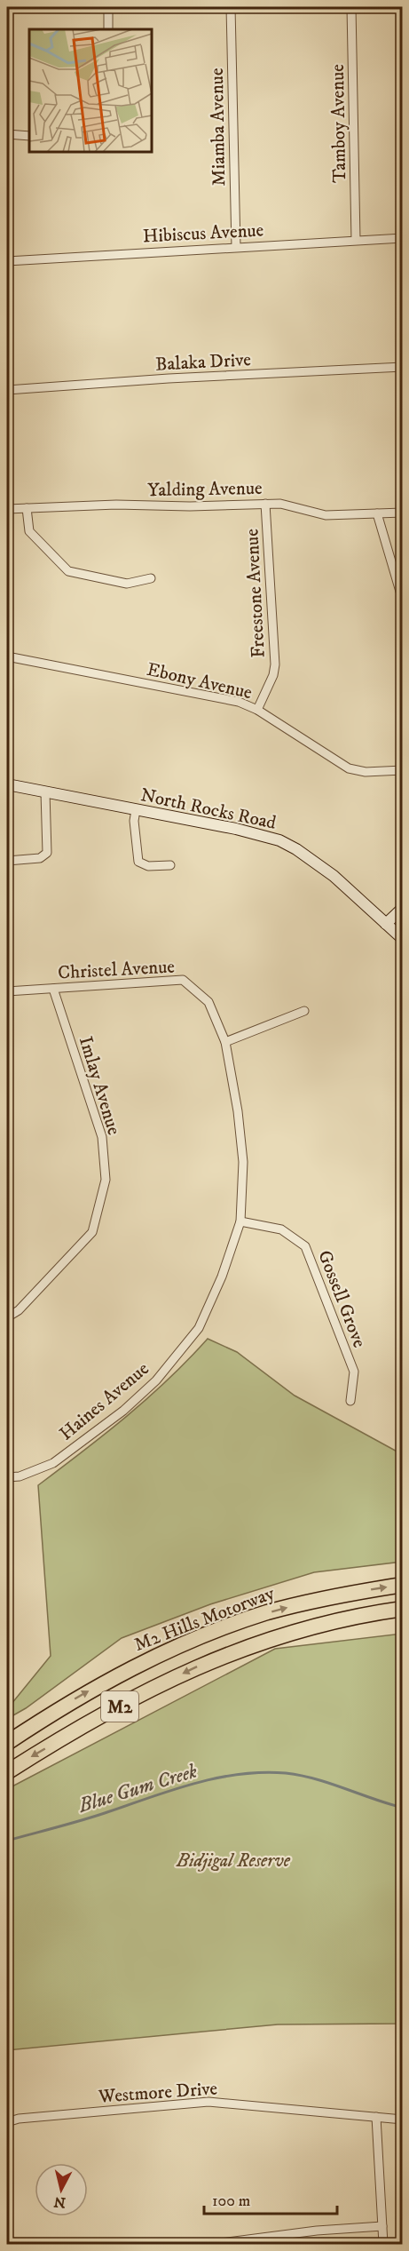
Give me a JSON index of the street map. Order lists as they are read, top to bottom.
{
  "streets": {
    "highway": ["M2 Hills Motorway", "M2"],
    "main road": ["North Rocks Road"],
    "street": [
      "Tamboy Avenue",
      "Miamba Avenue",
      "Hibiscus Avenue",
      "Balaka Drive",
      "Yalding Avenue",
      "Freestone Avenue",
      "Ebony Avenue",
      "Christel Avenue",
      "Imlay Avenue",
      "Gossell Grove",
      "Haines Avenue",
      "Westmore Drive"
    ]
  },
  "crossings": [
    ["Tamboy Avenue", "Hibiscus Avenue"],
    ["Miamba Avenue", "Hibiscus Avenue"],
    ["Yalding Avenue", "Freestone Avenue"],
    ["Freestone Avenue", "Ebony Avenue"],
    ["Christel Avenue", "Imlay Avenue"],
    ["Christel Avenue", "Haines Avenue"],
    ["Gossell Grove", "Haines Avenue"]
  ],
  "water": ["Blue Gum Creek"],
  "parks": ["Bidjigal Reserve"],
  "scale_bar": "100 m",
  "north": "bottom"
}
